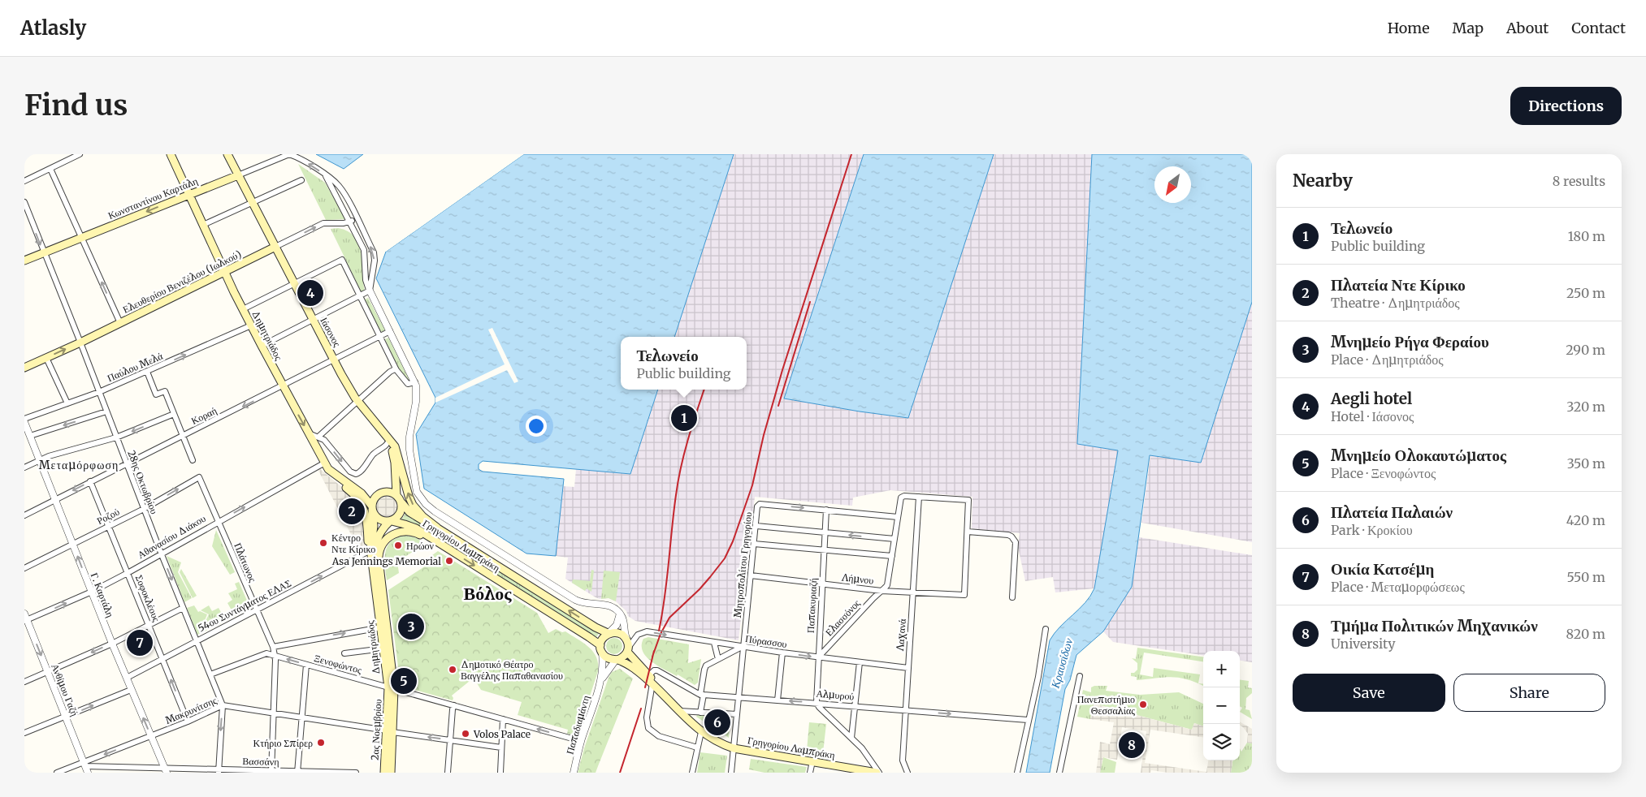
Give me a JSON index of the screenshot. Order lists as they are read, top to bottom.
{
  "streets": {
    "main road": [
      "Κωνσταντίνου Καρτάλη",
      "Ελευθερίου Βενιζέλου (Ιωλκού)",
      "Ιάσονος",
      "Δημητριάδος",
      "Γρηγορίου Λαμπράκη",
      "2ας Νοεμβρίου"
    ],
    "street": [
      "Παύλου Μελά",
      "Κοραή",
      "28ης Οκτωβρίου",
      "Ροζού",
      "Αθανασίου Διάκου",
      "Πλάτωνος",
      "Μητροπολίτου Γρηγορίου",
      "Λήμνου",
      "Γ. Καρτάλη",
      "Σοφοκλέους",
      "54ου Συντάγματος ΕΛΑΣ",
      "Παπακυριαζή",
      "Ελασσόνος",
      "Λαχανά",
      "Πύρασσου",
      "Ξενοφώντος",
      "Ανθίμου Γαζή",
      "Αλμυρού",
      "Μακρυνίτσης",
      "Παπαδιαμάντη",
      "Βασσάνη"
    ]
  },
  "crossings": [
    ["Κωνσταντίνου Καρτάλη", "Ιάσονος"],
    ["Κωνσταντίνου Καρτάλη", "Δημητριάδος"],
    ["Κωνσταντίνου Καρτάλη", "28ης Οκτωβρίου"],
    ["Ελευθερίου Βενιζέλου (Ιωλκού)", "Ιάσονος"],
    ["Ελευθερίου Βενιζέλου (Ιωλκού)", "Δημητριάδος"],
    ["Ελευθερίου Βενιζέλου (Ιωλκού)", "28ης Οκτωβρίου"],
    ["Ιάσονος", "Δημητριάδος"],
    ["Ιάσονος", "Κοραή"],
    ["Ιάσονος", "Γρηγορίου Λαμπράκη"],
    ["Δημητριάδος", "Παύλου Μελά"],
    ["Δημητριάδος", "Κοραή"],
    ["Δημητριάδος", "Αθανασίου Διάκου"],
    ["Δημητριάδος", "Γρηγορίου Λαμπράκη"],
    ["Δημητριάδος", "54ου Συντάγματος ΕΛΑΣ"],
    ["Δημητριάδος", "Ξενοφώντος"],
    ["Δημητριάδος", "2ας Νοεμβρίου"],
    ["Παύλου Μελά", "28ης Οκτωβρίου"],
    ["Παύλου Μελά", "Γ. Καρτάλη"],
    ["Κοραή", "28ης Οκτωβρίου"],
    ["Κοραή", "Γ. Καρτάλη"],
    ["Κοραή", "Σοφοκλέους"],
    ["28ης Οκτωβρίου", "Ροζού"],
    ["28ης Οκτωβρίου", "Αθανασίου Διάκου"],
    ["28ης Οκτωβρίου", "54ου Συντάγματος ΕΛΑΣ"],
    ["28ης Οκτωβρίου", "Ξενοφώντος"],
    ["28ης Οκτωβρίου", "Μακρυνίτσης"],
    ["28ης Οκτωβρίου", "Βασσάνη"],
    ["Ροζού", "Πλάτωνος"],
    ["Ροζού", "Γ. Καρτάλη"],
    ["Ροζού", "Σοφοκλέους"],
    ["Αθανασίου Διάκου", "Πλάτωνος"],
    ["Αθανασίου Διάκου", "Γ. Καρτάλη"],
    ["Αθανασίου Διάκου", "Σοφοκλέους"],
    ["Αθανασίου Διάκου", "Ανθίμου Γαζή"],
    ["Γρηγορίου Λαμπράκη", "Μητροπολίτου Γρηγορίου"],
    ["Γρηγορίου Λαμπράκη", "Πύρασσου"],
    ["Πλάτωνος", "54ου Συντάγματος ΕΛΑΣ"],
    ["Πλάτωνος", "Ξενοφώντος"],
    ["Πλάτωνος", "Μακρυνίτσης"],
    ["Πλάτωνος", "Βασσάνη"],
    ["Μητροπολίτου Γρηγορίου", "Λήμνου"],
    ["Μητροπολίτου Γρηγορίου", "Παπακυριαζή"],
    ["Μητροπολίτου Γρηγορίου", "Πύρασσου"],
    ["Μητροπολίτου Γρηγορίου", "Αλμυρού"],
    ["Λήμνου", "Παπακυριαζή"],
    ["Λήμνου", "Ελασσόνος"],
    ["Λήμνου", "Λαχανά"],
    ["Γ. Καρτάλη", "54ου Συντάγματος ΕΛΑΣ"],
    ["Γ. Καρτάλη", "Μακρυνίτσης"],
    ["Γ. Καρτάλη", "Βασσάνη"],
    ["Σοφοκλέους", "54ου Συντάγματος ΕΛΑΣ"],
    ["Σοφοκλέους", "Μακρυνίτσης"],
    ["Παπακυριαζή", "Ελασσόνος"],
    ["Παπακυριαζή", "Πύρασσου"],
    ["Παπακυριαζή", "Αλμυρού"],
    ["Ελασσόνος", "Λαχανά"],
    ["Ελασσόνος", "Πύρασσου"],
    ["Λαχανά", "Πύρασσου"],
    ["Λαχανά", "Αλμυρού"],
    ["Ξενοφώντος", "Παπαδιαμάντη"],
    ["Ξενοφώντος", "2ας Νοεμβρίου"],
    ["Ανθίμου Γαζή", "Μακρυνίτσης"],
    ["Ανθίμου Γαζή", "Βασσάνη"],
    ["Μακρυνίτσης", "2ας Νοεμβρίου"],
    ["Μακρυνίτσης", "Βασσάνη"]
  ],
  "one_way": [
    "Κωνσταντίνου Καρτάλη",
    "Παύλου Μελά",
    "Κοραή",
    "Αθανασίου Διάκου",
    "54ου Συντάγματος ΕΛΑΣ",
    "Πύρασσου"
  ],
  "districts": ["Μεταμόρφωση", "Βόλος"],
  "water": ["Κραυσίδων"],
  "places": [
    "Κέντρο Ντε Κίρικο",
    "Ηρώον",
    "Asa Jennings Memorial",
    "Δημοτικό Θέατρο Βαγγέλης Παπαθανασίου",
    "Πανεπιστήμιο Θεσσαλίας",
    "Volos Palace",
    "Κτήριο Σπίρερ"
  ],
  "north": "bottom left",
  "page": {
    "header": "Atlasly",
    "nav": [
      "Home",
      "Map",
      "About",
      "Contact"
    ],
    "buttons": [
      "Directions",
      ["Save", "Share"]
    ],
    "title": "Find us",
    "heading": ["Nearby", "8 results"],
    "list": [
      {
        "mark": "1",
        "name": "Τελωνείο",
        "note": "Public building",
        "value": "180 m"
      },
      {
        "mark": "2",
        "name": "Πλατεία Ντε Κίρικο",
        "note": "Theatre · Δημητριάδος",
        "value": "250 m"
      },
      {
        "mark": "3",
        "name": "Μνημείο Ρήγα Φεραίου",
        "note": "Place · Δημητριάδος",
        "value": "290 m"
      },
      {
        "mark": "4",
        "name": "Aegli hotel",
        "note": "Hotel · Ιάσονος",
        "value": "320 m"
      },
      {
        "mark": "5",
        "name": "Μνημείο Ολοκαυτώματος",
        "note": "Place · Ξενοφώντος",
        "value": "350 m"
      },
      {
        "mark": "6",
        "name": "Πλατεία Παλαιών",
        "note": "Park · Κροκίου",
        "value": "420 m"
      },
      {
        "mark": "7",
        "name": "Οικία Κατσέμη",
        "note": "Place · Μεταμορφώσεως",
        "value": "550 m"
      },
      {
        "mark": "8",
        "name": "Τμήμα Πολιτικών Μηχανικών",
        "note": "University",
        "value": "820 m"
      }
    ],
    "pins": [
      "4",
      "1",
      "2",
      "3",
      "7",
      "5",
      "6",
      "8"
    ],
    "popup": ["Τελωνείο", "Public building"],
    "map_buttons": ["+", "−"]
  }
}
